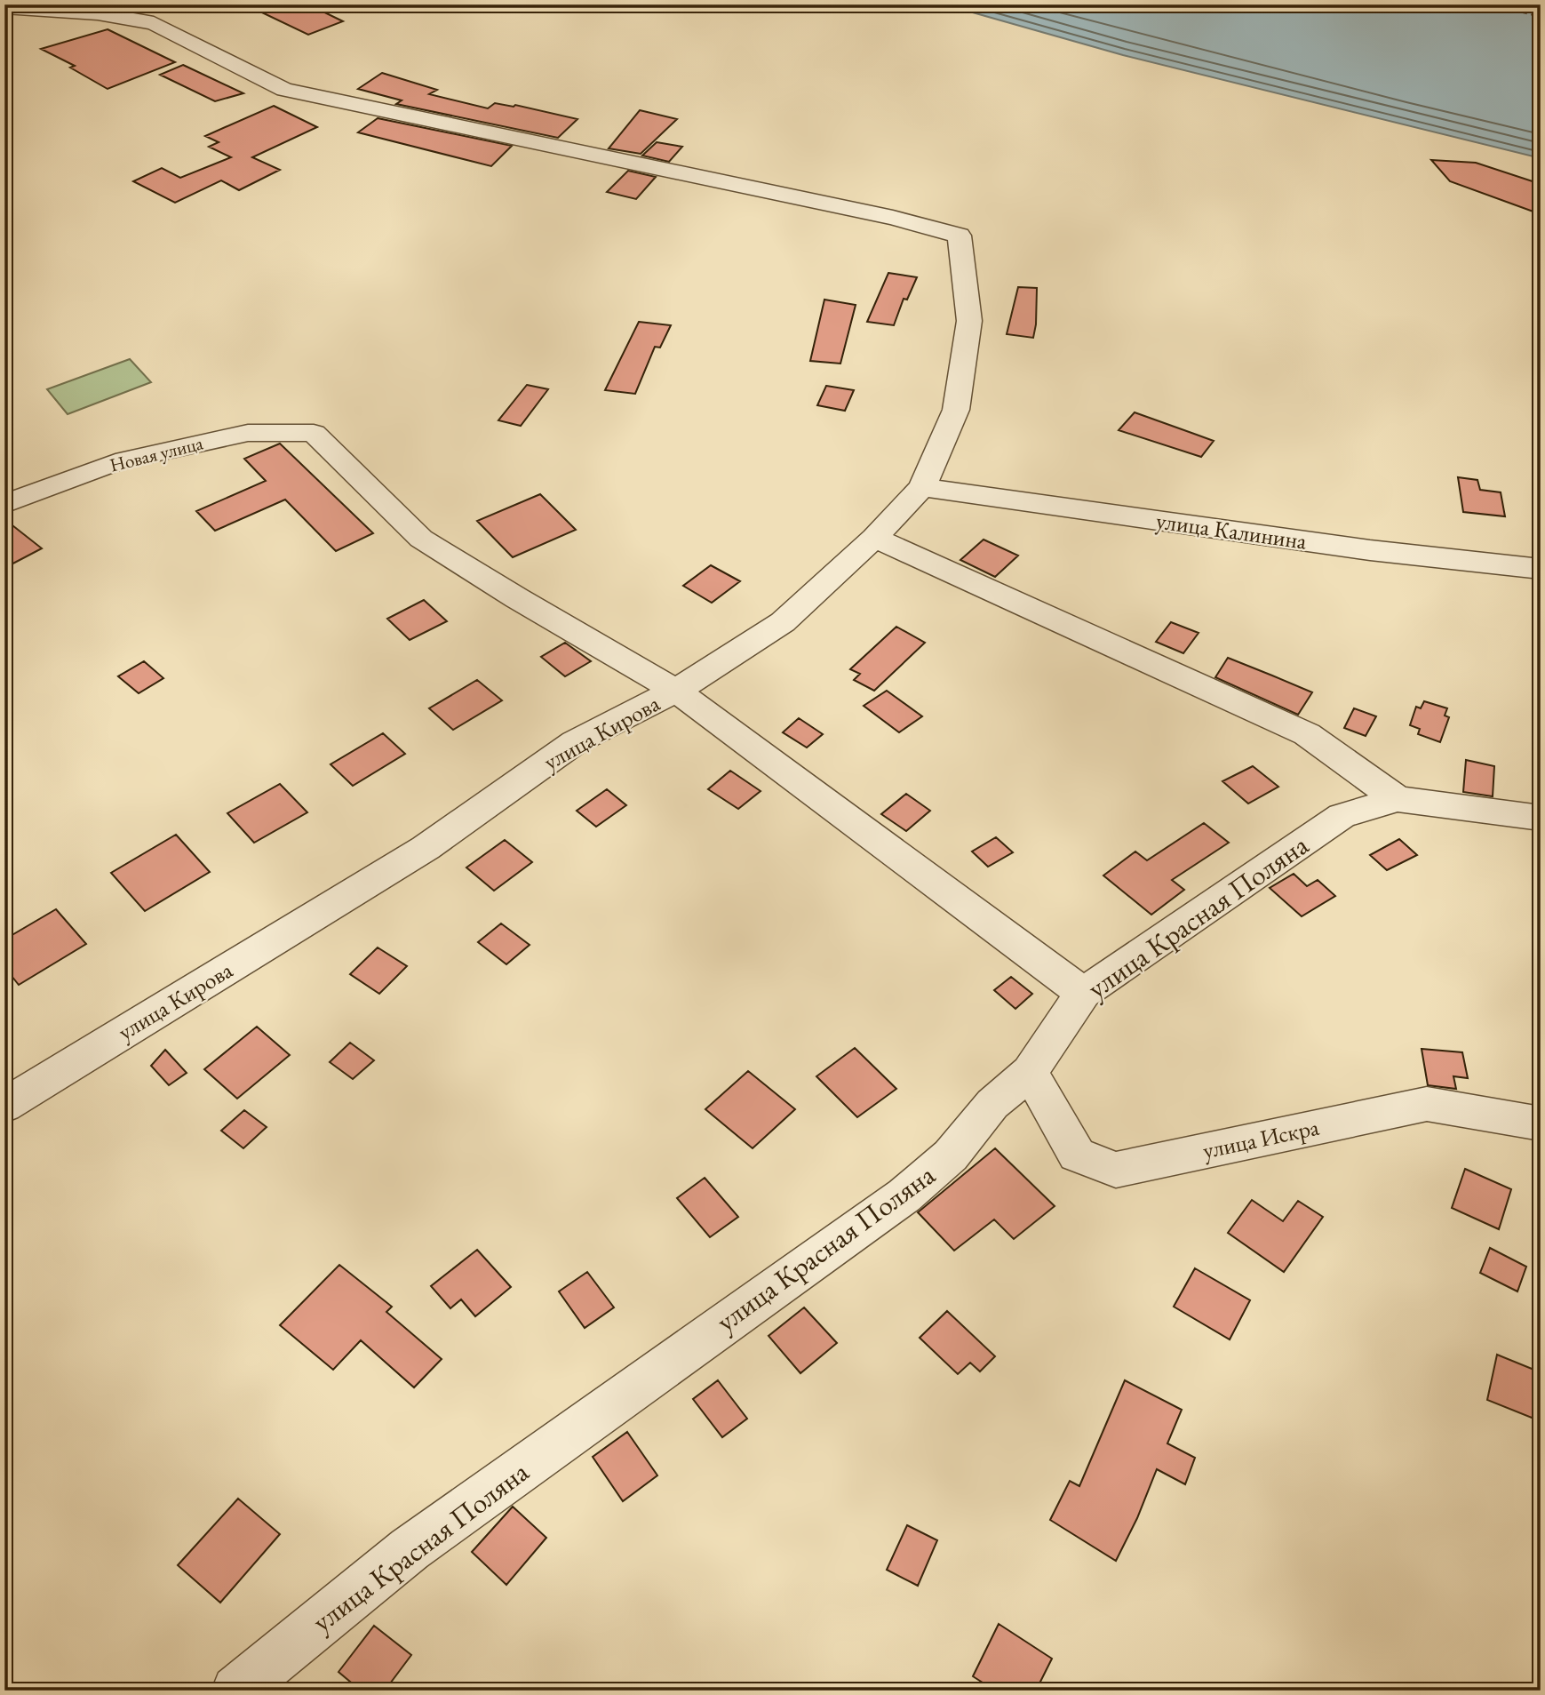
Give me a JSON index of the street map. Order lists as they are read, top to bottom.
{
  "streets": {
    "street": [
      "Новая улица",
      "улица Калинина",
      "улица Кирова",
      "улица Красная Поляна",
      "улица Искра"
    ]
  },
  "crossings": [
    ["Новая улица", "улица Кирова"],
    ["улица Калинина", "улица Кирова"],
    ["улица Красная Поляна", "улица Искра"]
  ]
}
